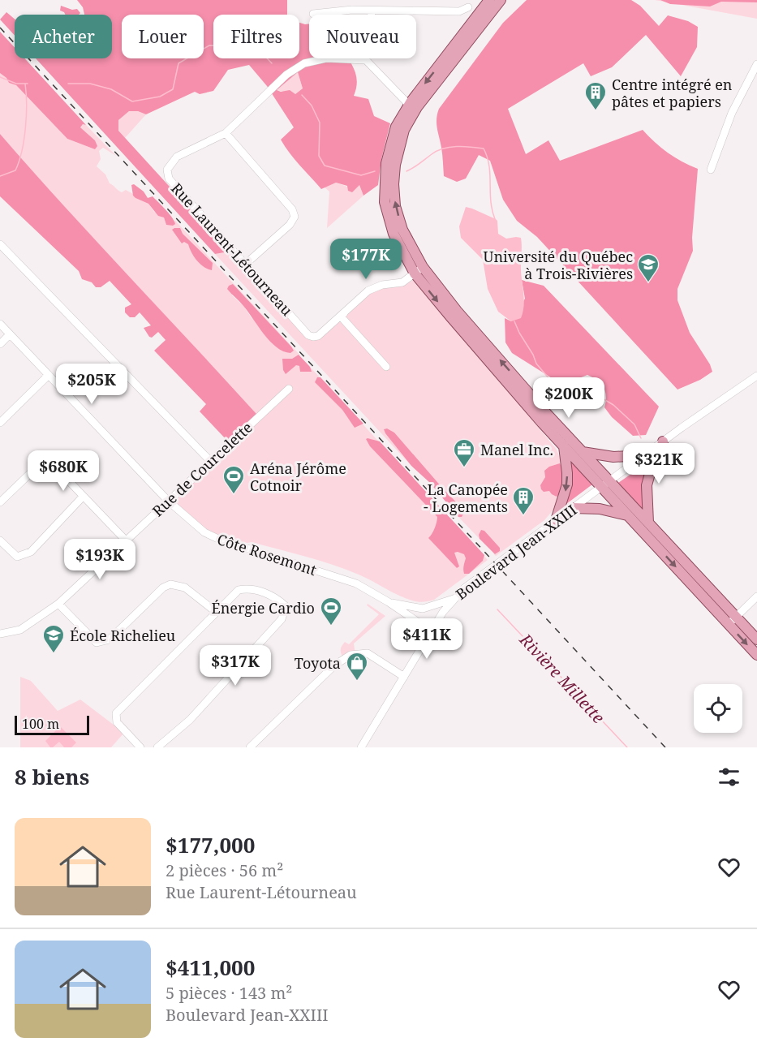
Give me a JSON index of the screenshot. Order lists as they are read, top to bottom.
{
  "streets": {
    "street": [
      "Rue Laurent-Létourneau",
      "Rue de Courcelette",
      "Boulevard Jean-XXIII",
      "Côte Rosemont"
    ]
  },
  "crossings": [
    ["Rue de Courcelette", "Côte Rosemont"],
    ["Boulevard Jean-XXIII", "Côte Rosemont"]
  ],
  "water": ["Rivière Millette"],
  "places": {
    "building": ["Centre intégré en pâtes et papiers", "La Canopée - Logements"],
    "school or university": ["Université du Québec à Trois-Rivières", "École Richelieu"],
    "office": ["Manel Inc."],
    "sports": ["Aréna Jérôme Cotnoir", "Énergie Cardio"],
    "shop": ["Toyota"]
  },
  "scale_bar": "100 m",
  "page": {
    "chip": [
      "Acheter",
      "Louer",
      "Filtres",
      "Nouveau"
    ],
    "price": [
      "$177K",
      "$205K",
      "$200K",
      "$321K",
      "$680K",
      "$193K",
      "$411K",
      "$317K"
    ],
    "scale": "100 m",
    "heading": "8 biens",
    "list": [
      {
        "name": "$177,000",
        "note": "2 pièces · 56 m² · Rue Laurent-Létourneau"
      },
      {
        "name": "$411,000",
        "note": "5 pièces · 143 m² · Boulevard Jean-XXIII"
      }
    ]
  }
}
